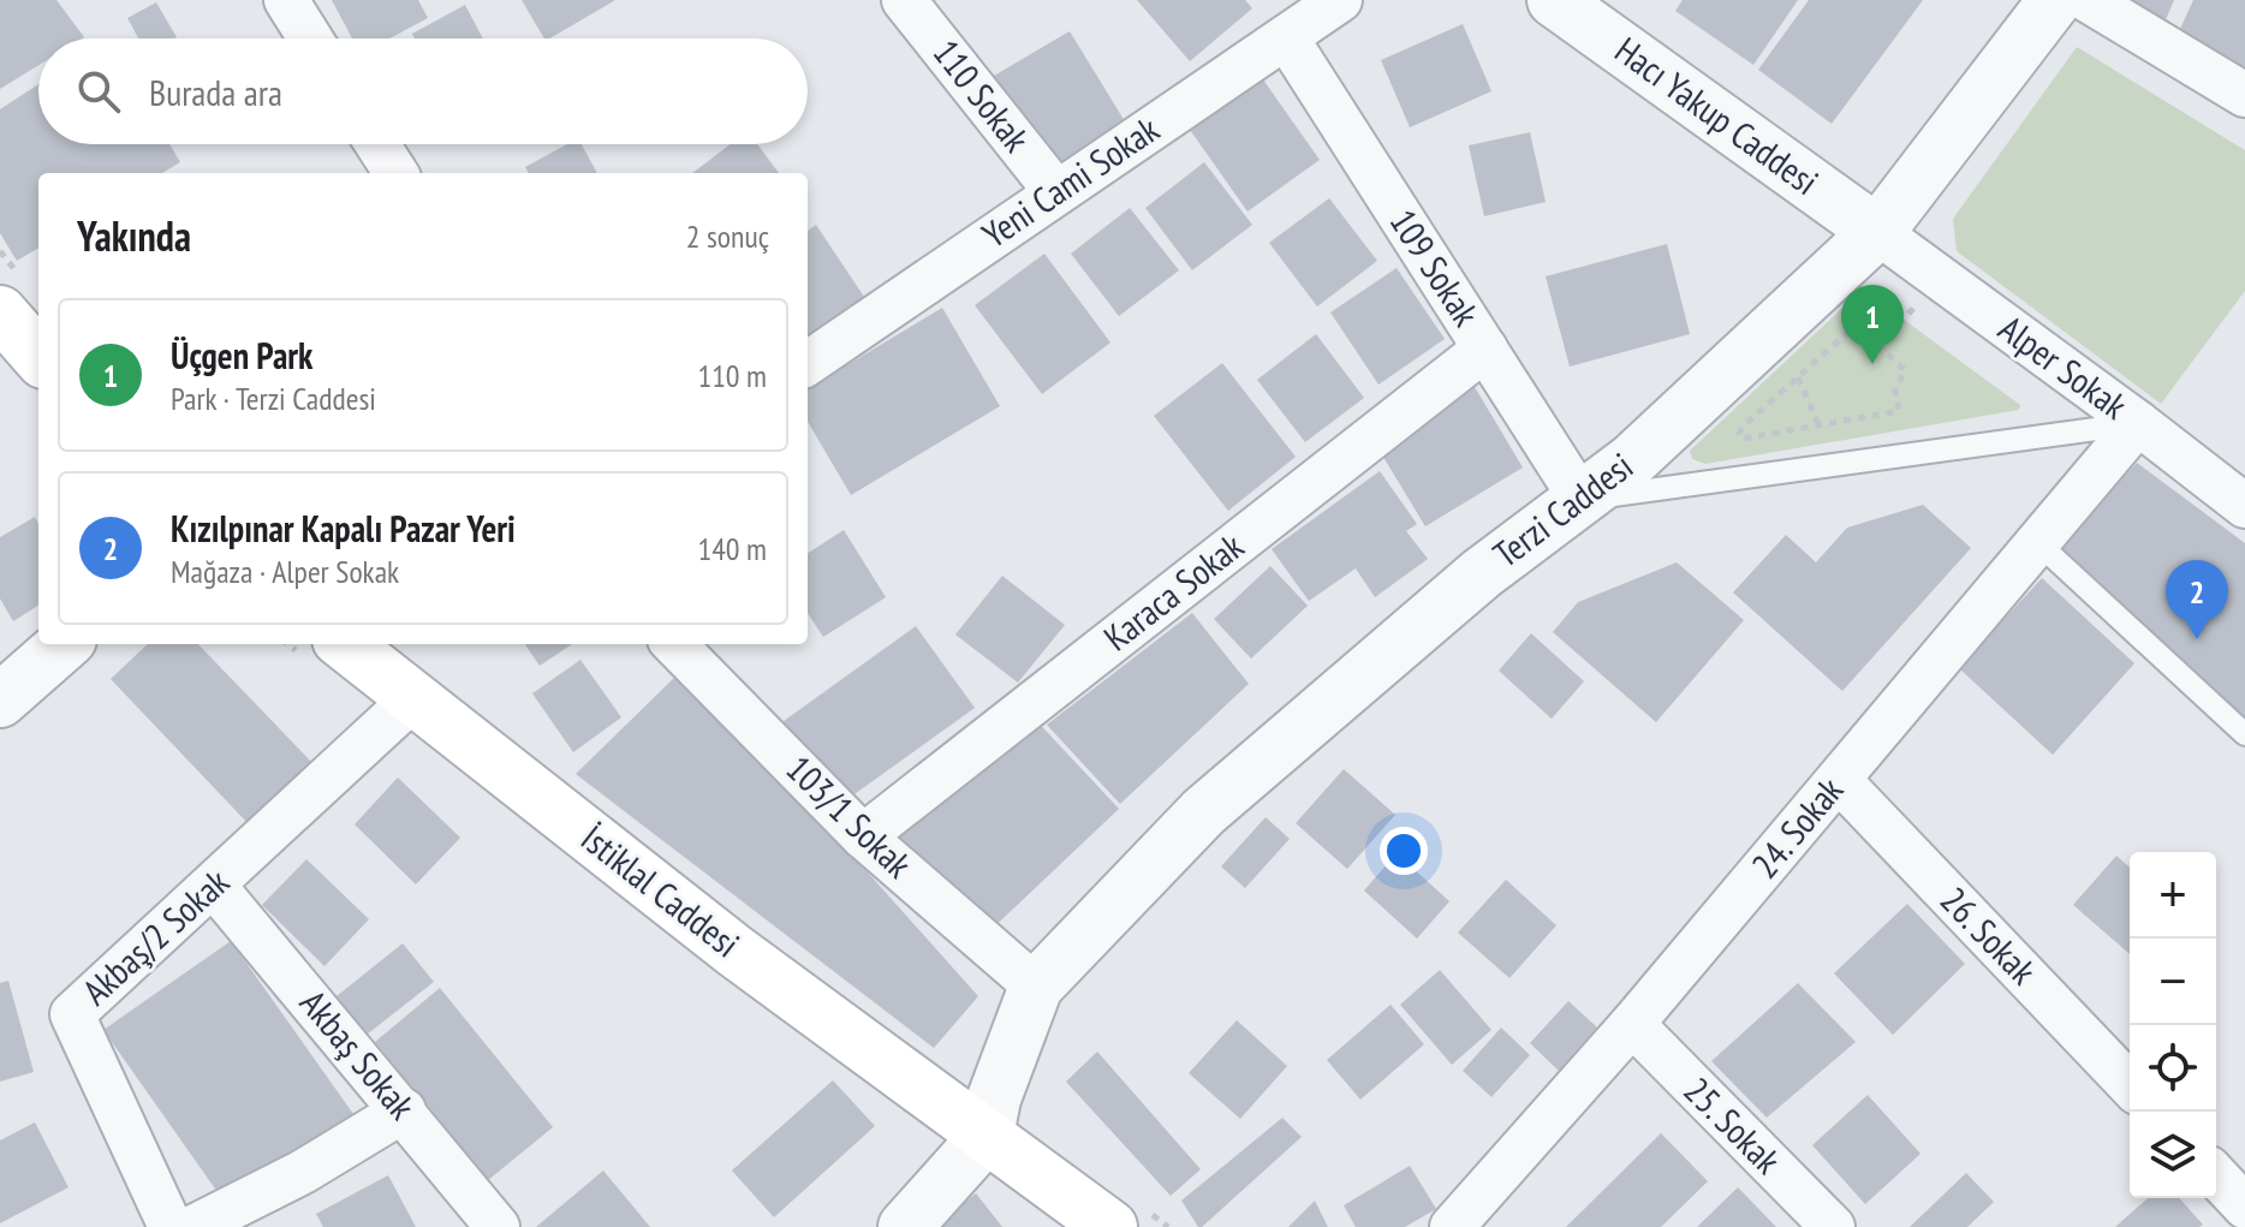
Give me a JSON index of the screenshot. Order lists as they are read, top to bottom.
{
  "streets": {
    "main road": ["İstiklal Caddesi"],
    "street": [
      "110 Sokak",
      "Hacı Yakup Caddesi",
      "Yeni Cami Sokak",
      "109 Sokak",
      "Alper Sokak",
      "Terzi Caddesi",
      "Karaca Sokak",
      "103/1 Sokak",
      "24. Sokak",
      "26. Sokak",
      "Akbaş/2 Sokak",
      "Akbaş Sokak",
      "25. Sokak"
    ]
  },
  "crossings": [
    ["110 Sokak", "Yeni Cami Sokak"],
    ["Hacı Yakup Caddesi", "Alper Sokak"],
    ["Hacı Yakup Caddesi", "Terzi Caddesi"],
    ["Yeni Cami Sokak", "109 Sokak"],
    ["109 Sokak", "Terzi Caddesi"],
    ["109 Sokak", "Karaca Sokak"],
    ["Alper Sokak", "Terzi Caddesi"],
    ["Alper Sokak", "24. Sokak"],
    ["Terzi Caddesi", "103/1 Sokak"],
    ["Karaca Sokak", "103/1 Sokak"],
    ["24. Sokak", "26. Sokak"],
    ["24. Sokak", "25. Sokak"],
    ["İstiklal Caddesi", "Akbaş/2 Sokak"],
    ["Akbaş/2 Sokak", "Akbaş Sokak"]
  ],
  "page": {
    "search": "Burada ara",
    "heading": ["Yakında", "2 sonuç"],
    "pins": ["1", "2"],
    "list": [
      {
        "mark": "1",
        "name": "Üçgen Park",
        "note": "Park · Terzi Caddesi",
        "value": "110 m"
      },
      {
        "mark": "2",
        "name": "Kızılpınar Kapalı Pazar Yeri",
        "note": "Mağaza · Alper Sokak",
        "value": "140 m"
      }
    ],
    "map_buttons": ["+", "−"]
  }
}
